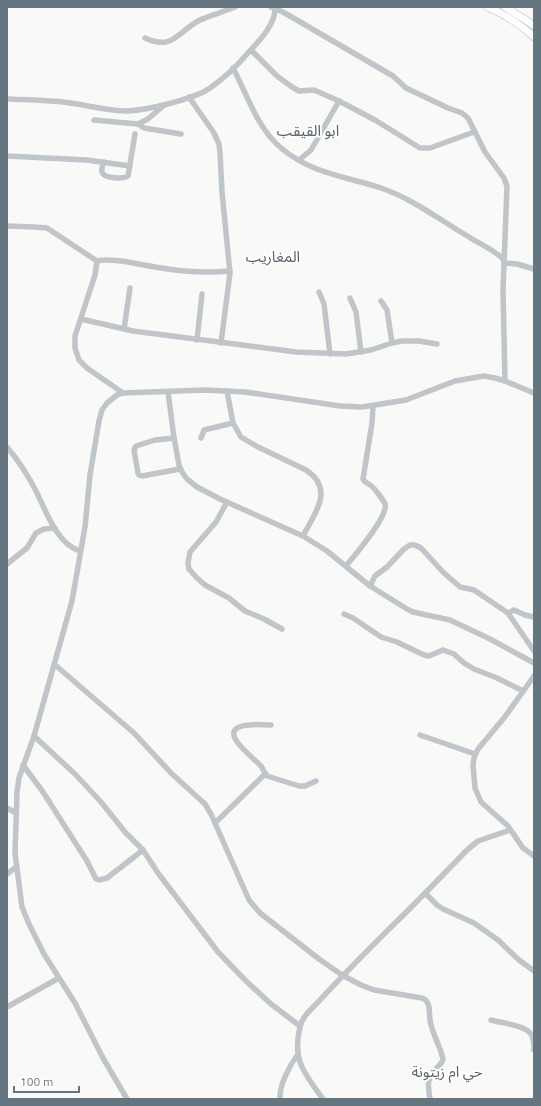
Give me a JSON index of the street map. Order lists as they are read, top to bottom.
{
  "districts": ["ابو القيقب", "المغاريب", "حي ام زيتونة"],
  "scale_bar": "100 m"
}
